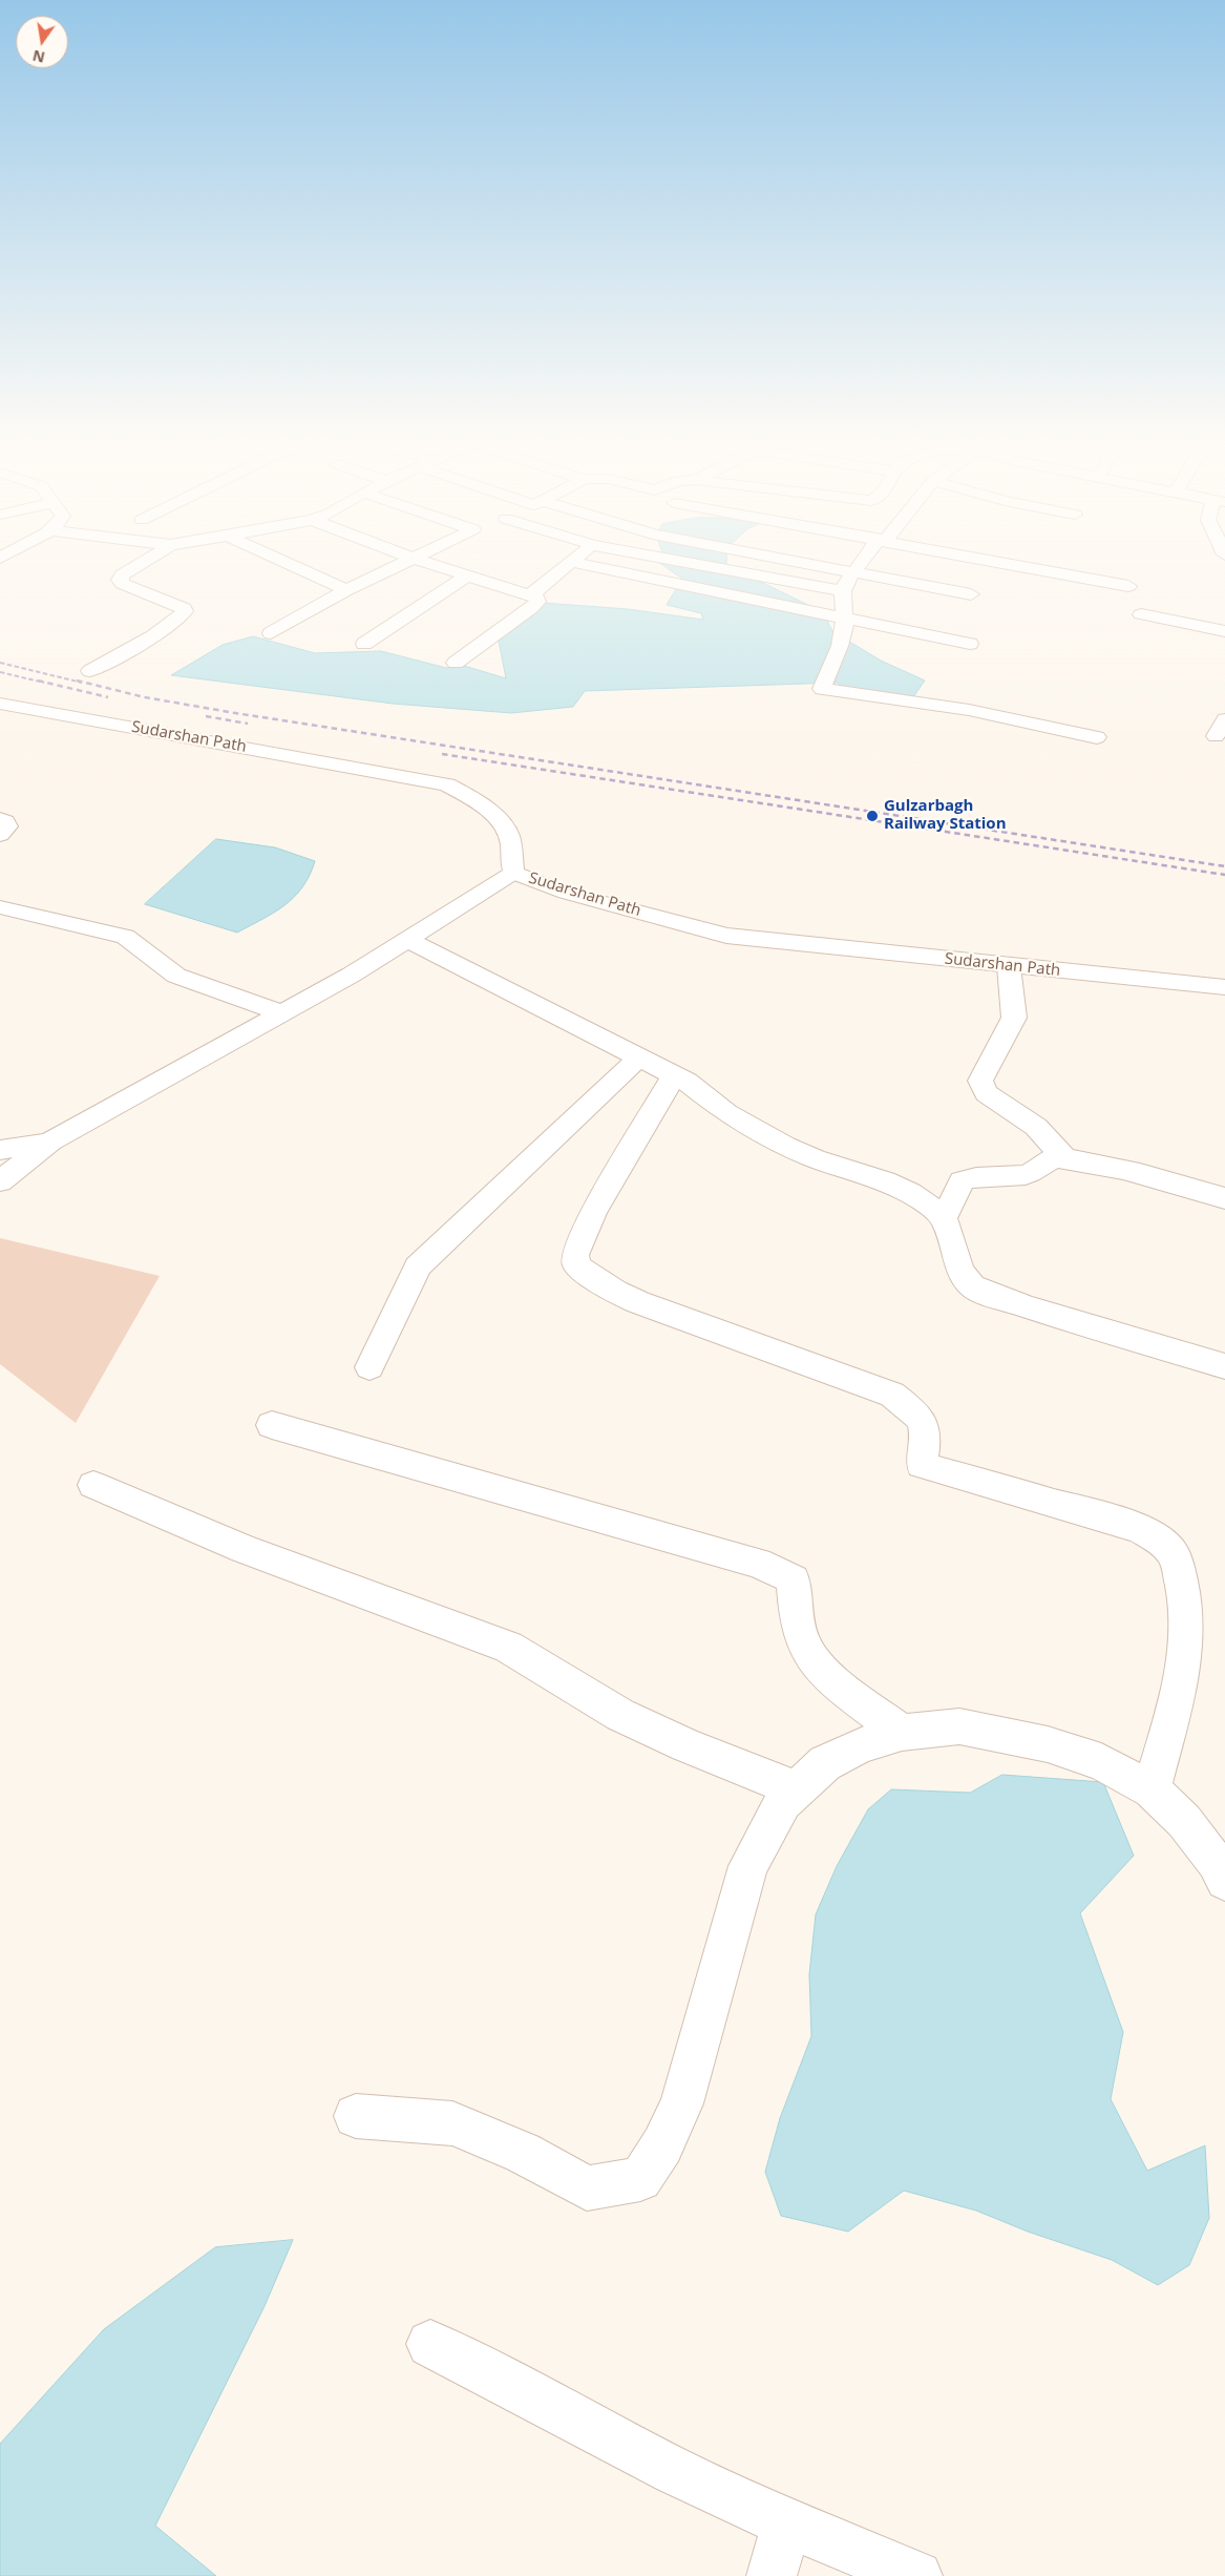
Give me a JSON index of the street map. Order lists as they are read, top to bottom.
{
  "streets": {
    "street": ["Sudarshan Path"]
  },
  "places": ["Gulzarbagh Railway Station"],
  "north": "bottom"
}
